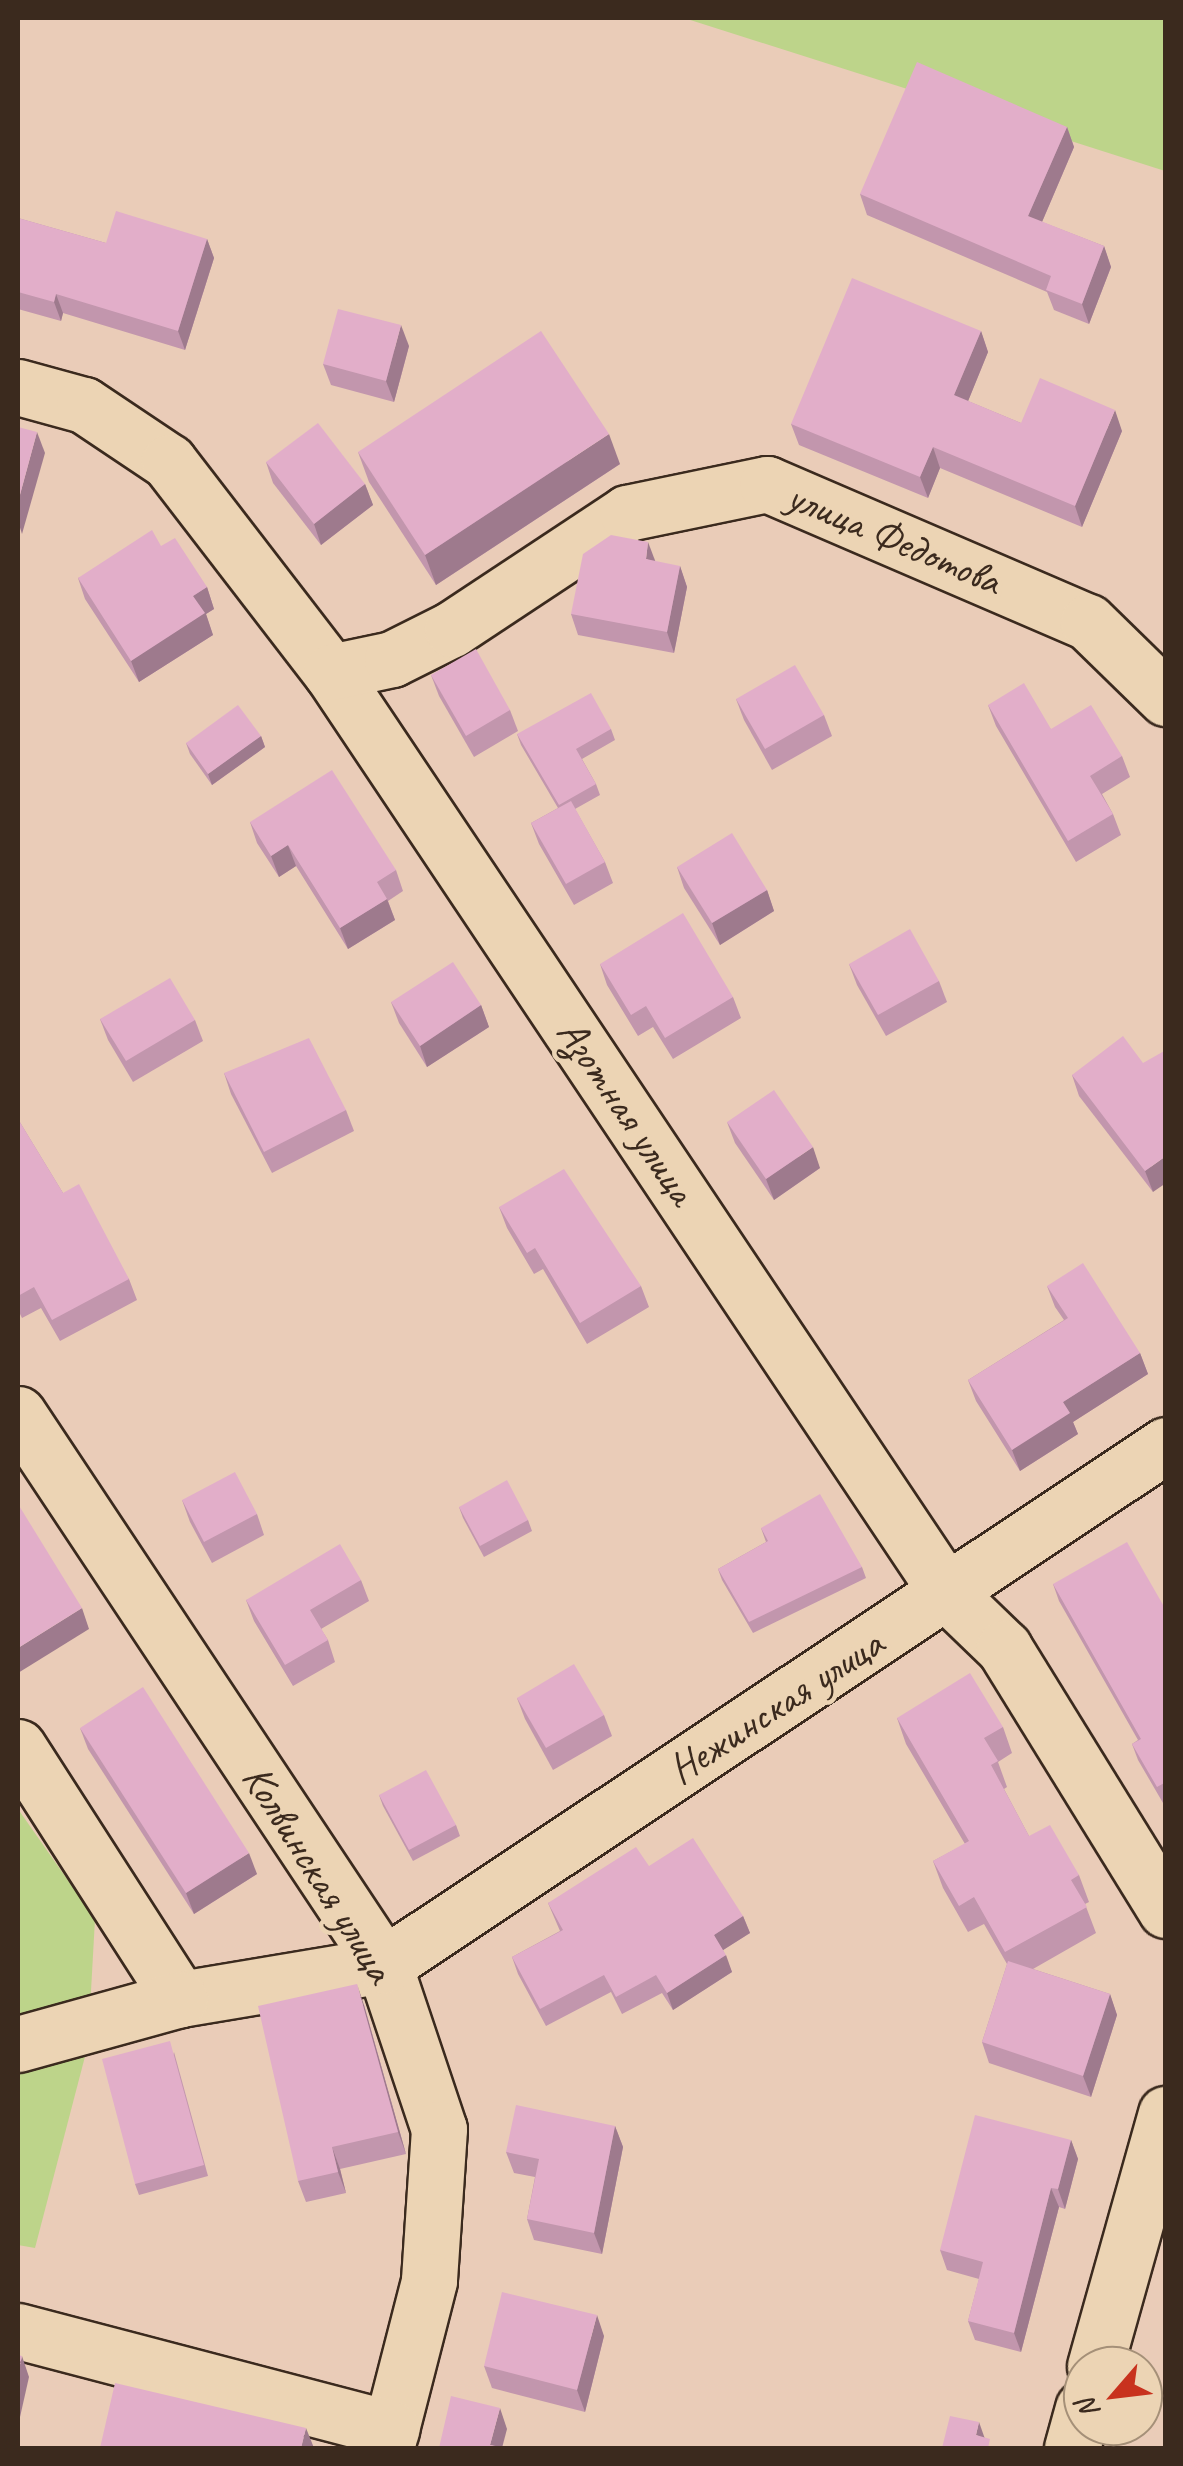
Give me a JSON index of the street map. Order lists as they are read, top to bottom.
{
  "streets": {
    "street": [
      "улица Федотова",
      "Азотная улица",
      "Нежинская улица",
      "Колвинская улица"
    ]
  },
  "crossings": [
    ["улица Федотова", "Азотная улица"],
    ["Азотная улица", "Нежинская улица"],
    ["Нежинская улица", "Колвинская улица"]
  ],
  "north": "bottom left"
}
